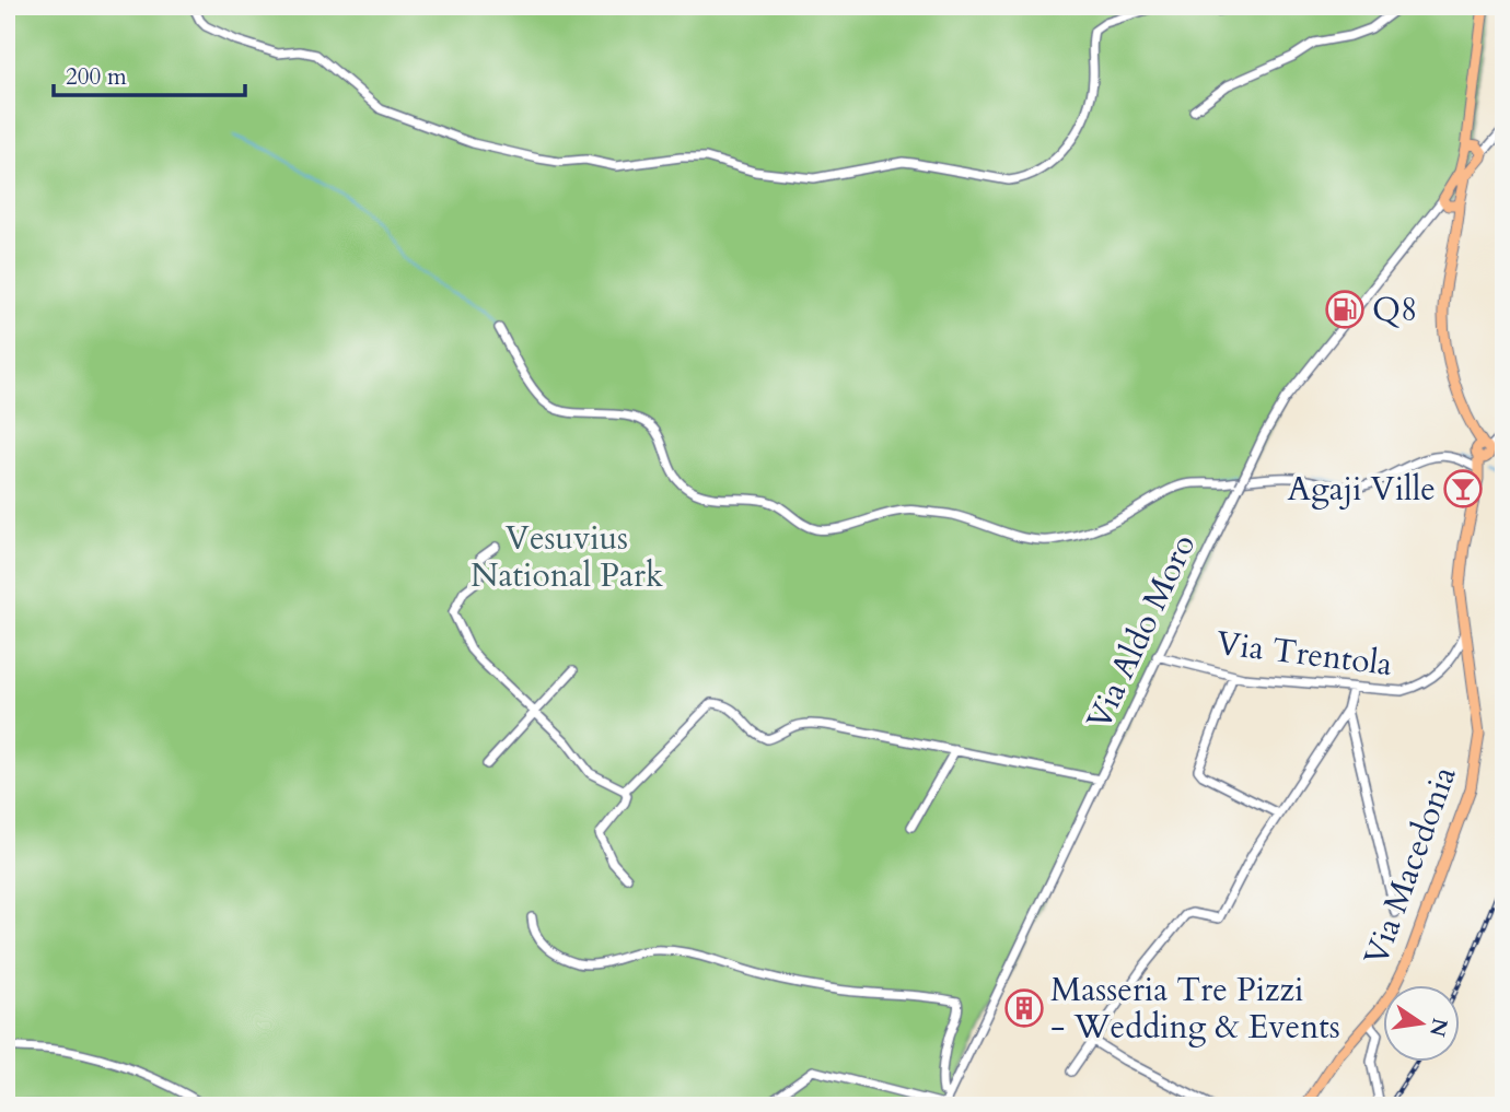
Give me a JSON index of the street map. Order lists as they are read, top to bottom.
{
  "streets": {
    "main road": ["Via Macedonia"],
    "street": ["Via Aldo Moro", "Via Trentola"]
  },
  "crossings": [
    ["Via Aldo Moro", "Via Trentola"],
    ["Via Trentola", "Via Macedonia"]
  ],
  "parks": ["Vesuvius National Park"],
  "places": {
    "fuel station": ["Q8"],
    "bar": ["Agaji Ville"],
    "building": ["Masseria Tre Pizzi - Wedding & Events"]
  },
  "scale_bar": "200 m",
  "north": "right"
}
